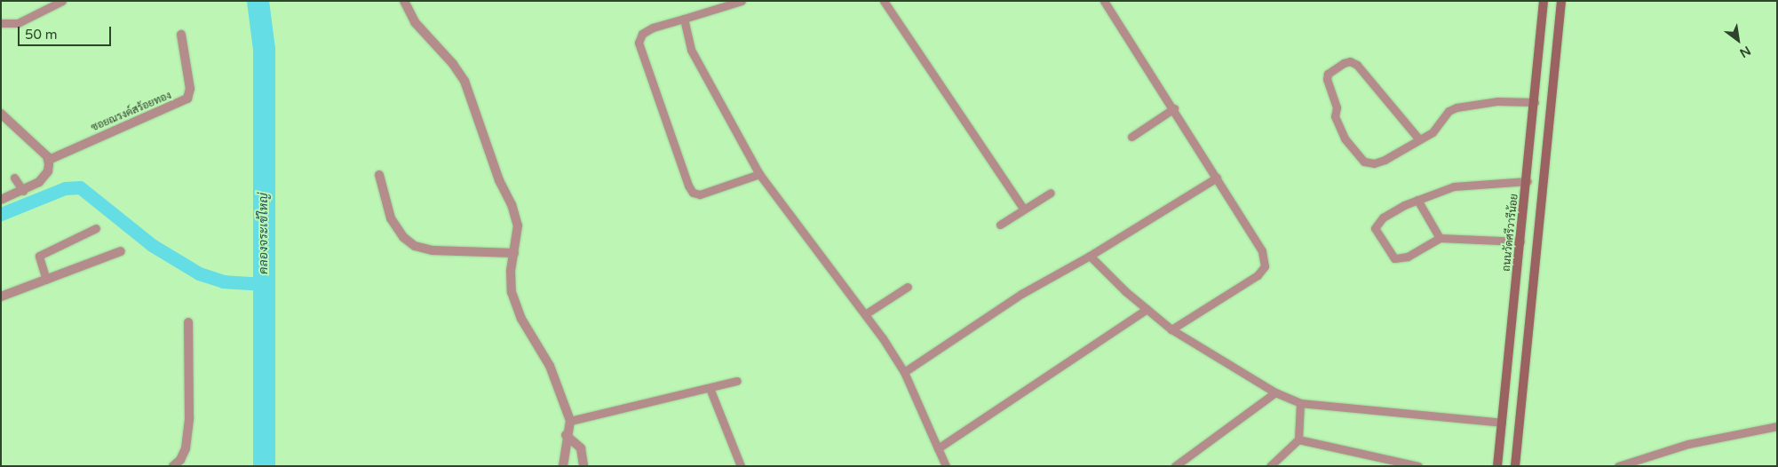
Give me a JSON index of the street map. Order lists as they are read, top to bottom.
{
  "streets": {
    "main road": ["ถนนวัดศรีวารีน้อย"],
    "street": ["ซอยณรงค์สร้อยทอง"]
  },
  "water": ["คลองจระเข้ใหญ่"],
  "scale_bar": "50 m",
  "north": "bottom right"
}
